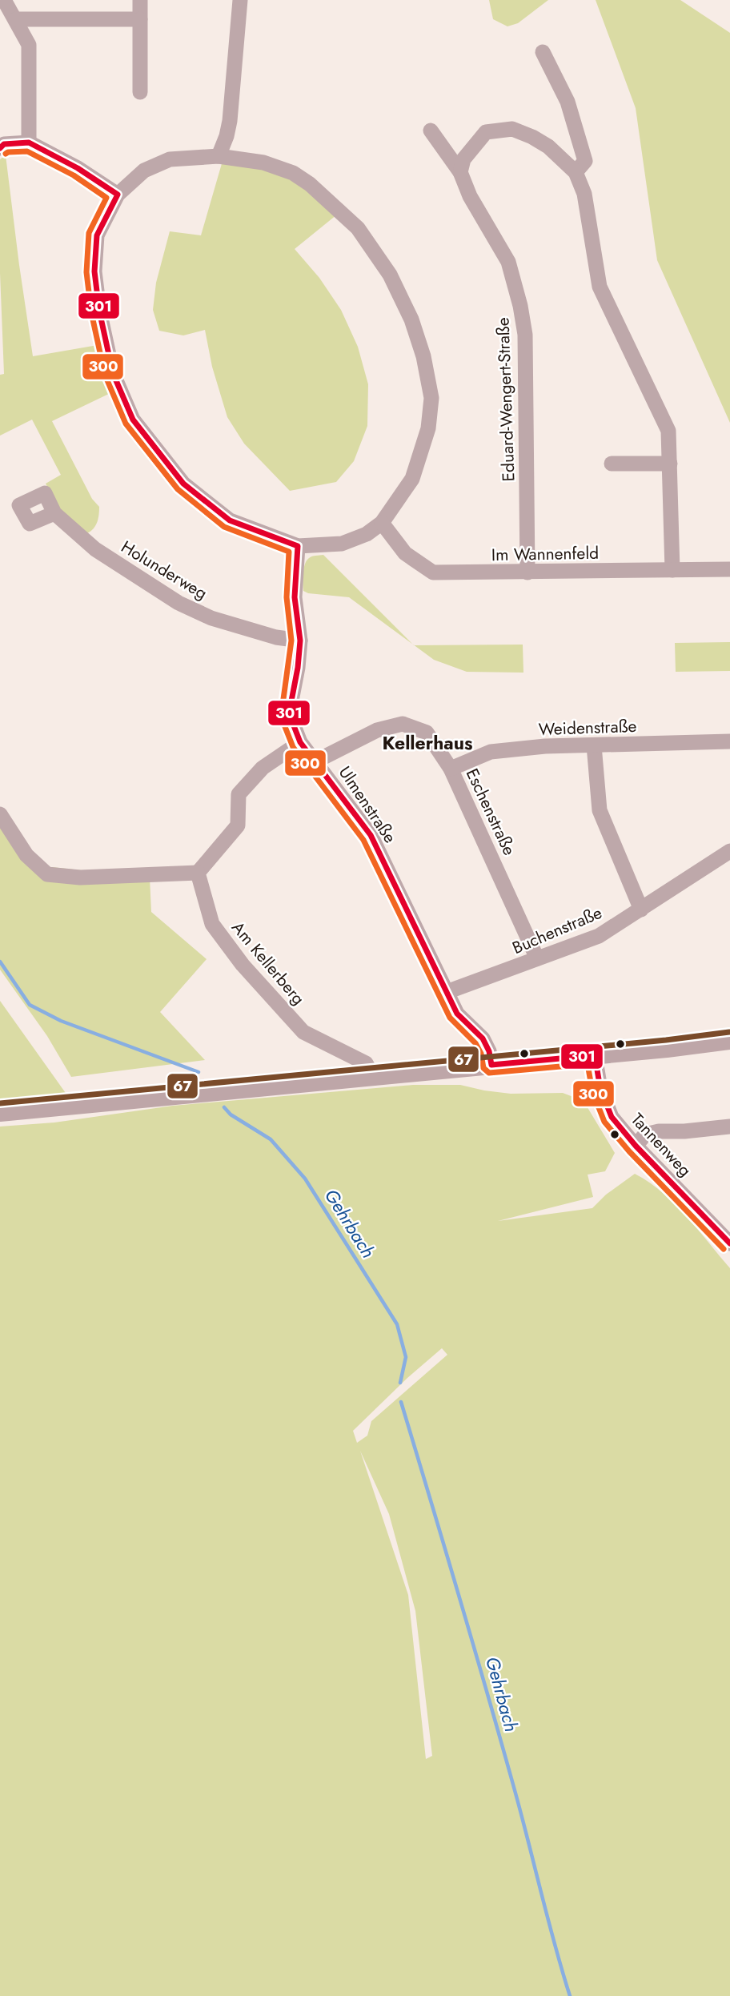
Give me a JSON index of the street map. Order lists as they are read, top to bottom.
{
  "streets": {
    "street": [
      "Eduard-Wengert-Straße",
      "Im Wannenfeld",
      "Holunderweg",
      "Weidenstraße",
      "Ulmenstraße",
      "Eschenstraße",
      "Buchenstraße",
      "Am Kellerberg",
      "Tannenweg"
    ]
  },
  "crossings": [
    ["Eduard-Wengert-Straße", "Im Wannenfeld"],
    ["Holunderweg", "Ulmenstraße"],
    ["Weidenstraße", "Eschenstraße"],
    ["Ulmenstraße", "Eschenstraße"],
    ["Ulmenstraße", "Buchenstraße"],
    ["Eschenstraße", "Buchenstraße"]
  ],
  "districts": ["Kellerhaus"],
  "water": ["Gehrbach"],
  "lines": ["transit line 301", "transit line 300", "transit line 67"]
}
